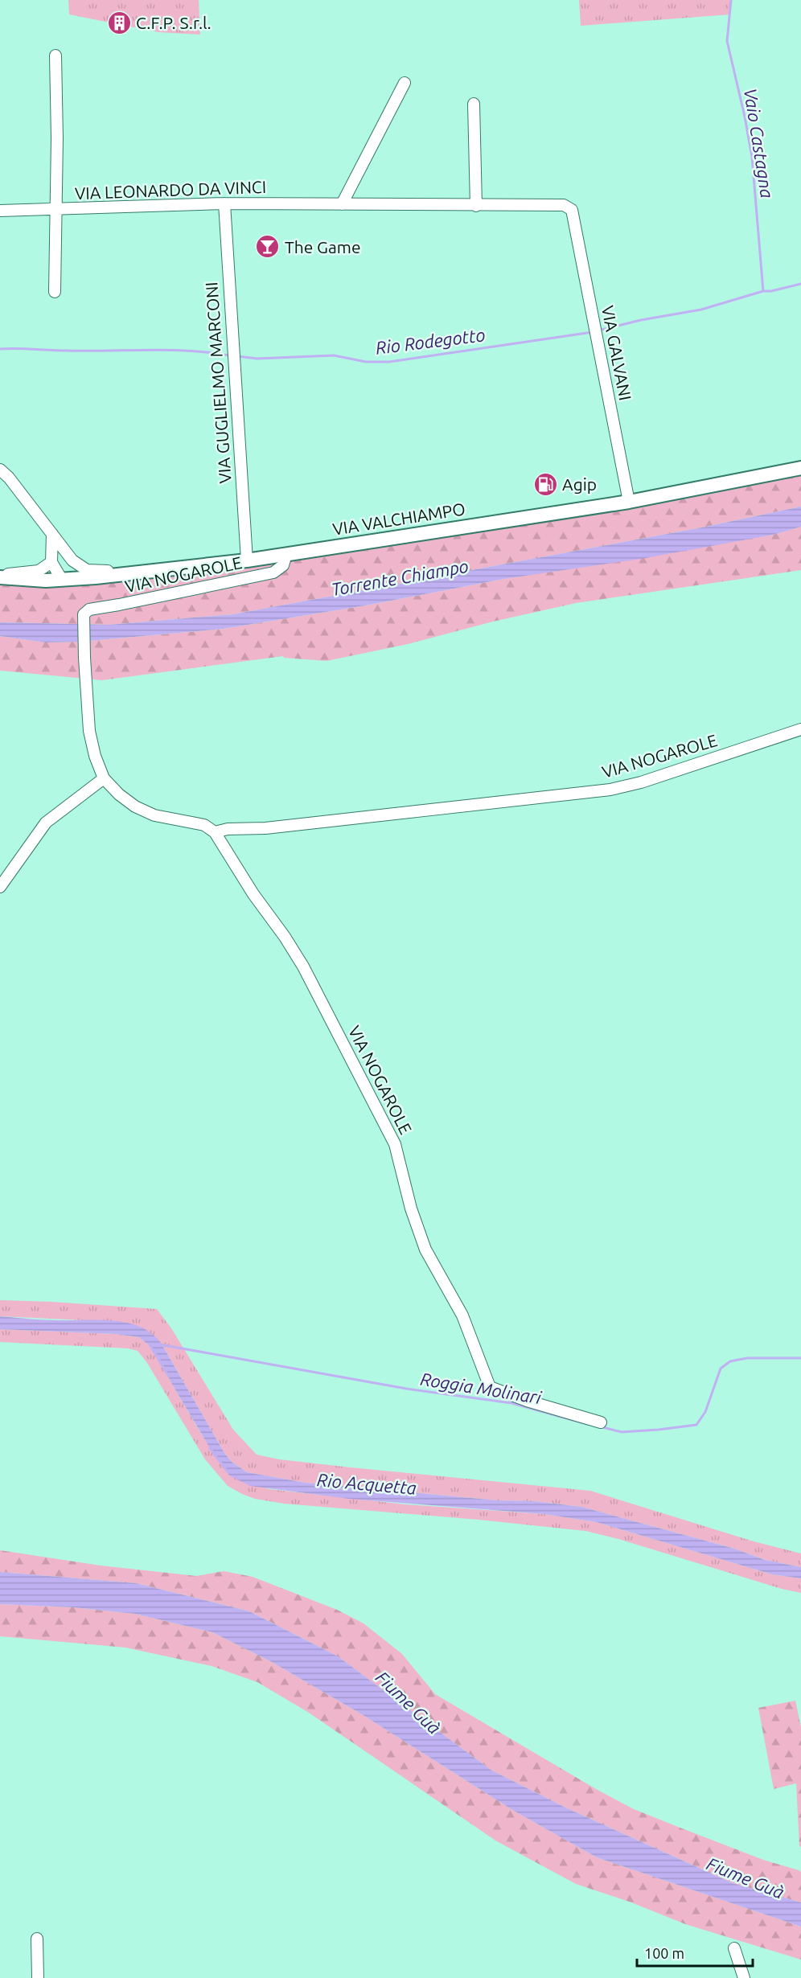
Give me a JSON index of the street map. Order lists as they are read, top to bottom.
{
  "streets": {
    "main road": ["VIA VALCHIAMPO"],
    "street": [
      "VIA LEONARDO DA VINCI",
      "VIA GALVANI",
      "VIA GUGLIELMO MARCONI",
      "VIA NOGAROLE"
    ]
  },
  "crossings": [
    ["VIA LEONARDO DA VINCI", "VIA GALVANI"],
    ["VIA LEONARDO DA VINCI", "VIA GUGLIELMO MARCONI"],
    ["VIA GALVANI", "VIA VALCHIAMPO"],
    ["VIA GUGLIELMO MARCONI", "VIA VALCHIAMPO"],
    ["VIA VALCHIAMPO", "VIA NOGAROLE"]
  ],
  "water": [
    "Vaio Castagna",
    "Rio Rodegotto",
    "Torrente Chiampo",
    "Roggia Molinari",
    "Rio Acquetta",
    "Fiume Guà"
  ],
  "places": {
    "building": ["C.F.P. S.r.l."],
    "bar": ["The Game"],
    "fuel station": ["Agip"]
  },
  "scale_bar": "100 m"
}
